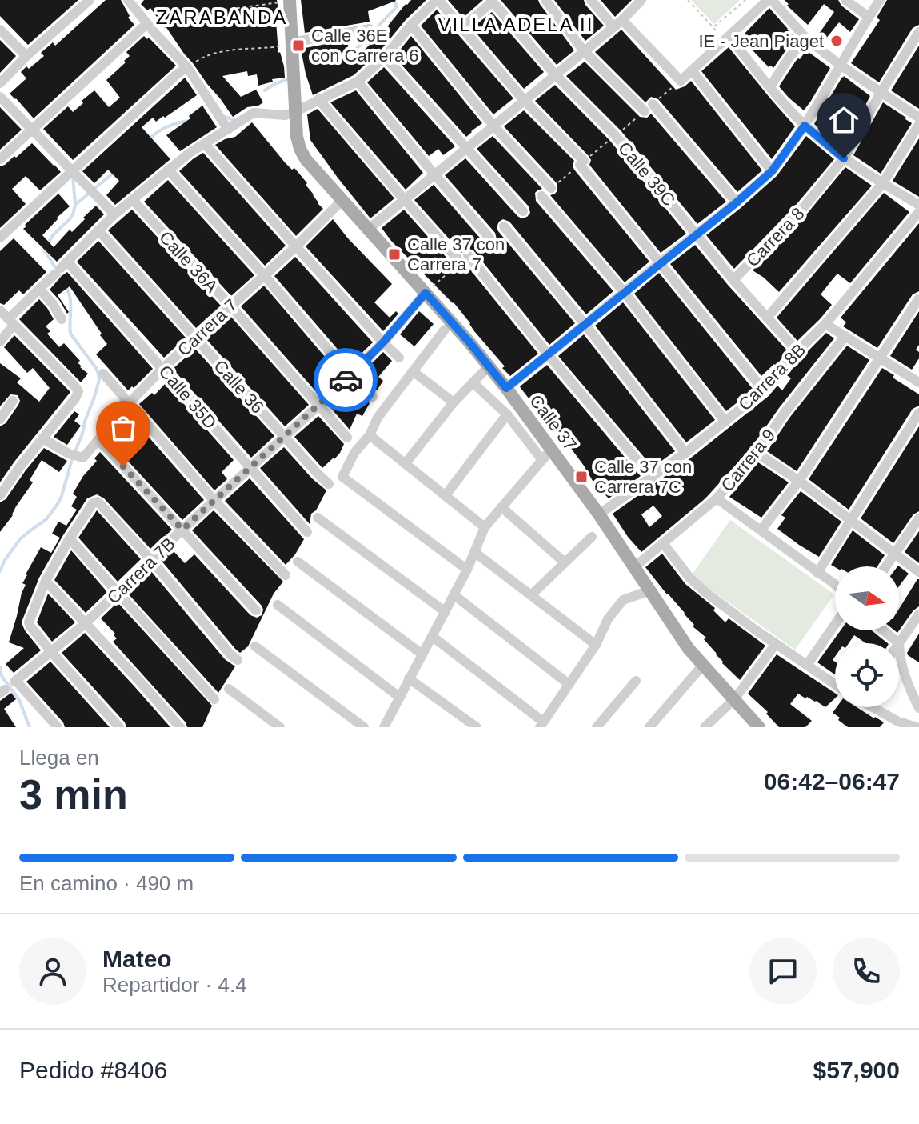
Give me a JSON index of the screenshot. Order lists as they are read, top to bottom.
{
  "streets": {
    "main road": ["Calle 37"],
    "street": [
      "Calle 39C",
      "Carrera 8",
      "Calle 36A",
      "Carrera 7",
      "Carrera 8B",
      "Calle 36",
      "Calle 35D",
      "Carrera 9",
      "Carrera 7B"
    ]
  },
  "crossings": [
    ["Calle 39C", "Carrera 8"],
    ["Calle 39C", "Carrera 8B"],
    ["Calle 36A", "Carrera 7"],
    ["Calle 36A", "Carrera 7B"],
    ["Carrera 7", "Calle 36"],
    ["Carrera 7", "Calle 35D"],
    ["Carrera 7", "Calle 37"],
    ["Carrera 8B", "Calle 37"],
    ["Calle 36", "Carrera 7B"],
    ["Calle 35D", "Carrera 7B"],
    ["Calle 37", "Carrera 9"],
    ["Calle 37", "Carrera 7B"]
  ],
  "districts": ["ZARABANDA", "VILLA ADELA II"],
  "places": {
    "other": ["IE - Jean Piaget"],
    "transit": ["Calle 36E con Carrera 6", "Calle 37 con Carrera 7", "Calle 37 con Carrera 7C"]
  },
  "north": "right",
  "page": {
    "heading": ["3 min", "Llega en", "06:42–06:47"],
    "panel": [
      "Mateo",
      "Repartidor · 4.4",
      "Pedido #8406",
      "$57,900"
    ],
    "bar": "En camino · 490 m"
  }
}
